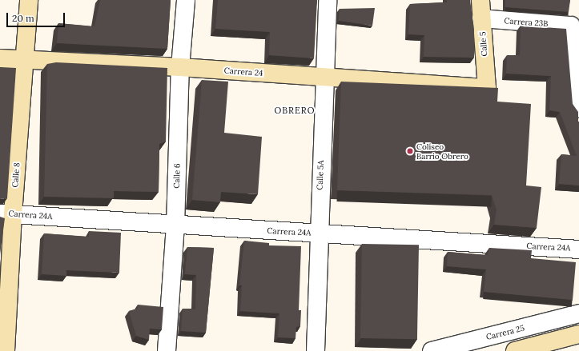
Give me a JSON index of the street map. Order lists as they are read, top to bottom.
{
  "streets": {
    "street": [
      "Carrera 23B",
      "Calle 5",
      "Carrera 24",
      "Calle 8",
      "Calle 5A",
      "Calle 6",
      "Carrera 24A",
      "Carrera 25"
    ]
  },
  "crossings": [
    ["Carrera 23B", "Calle 5"],
    ["Calle 5", "Carrera 24"],
    ["Carrera 24", "Calle 8"],
    ["Carrera 24", "Calle 5A"],
    ["Carrera 24", "Calle 6"],
    ["Calle 8", "Carrera 24A"],
    ["Calle 5A", "Carrera 24A"],
    ["Calle 6", "Carrera 24A"]
  ],
  "districts": ["OBRERO"],
  "places": ["Coliseo Barrio Obrero"],
  "scale_bar": "20 m"
}
